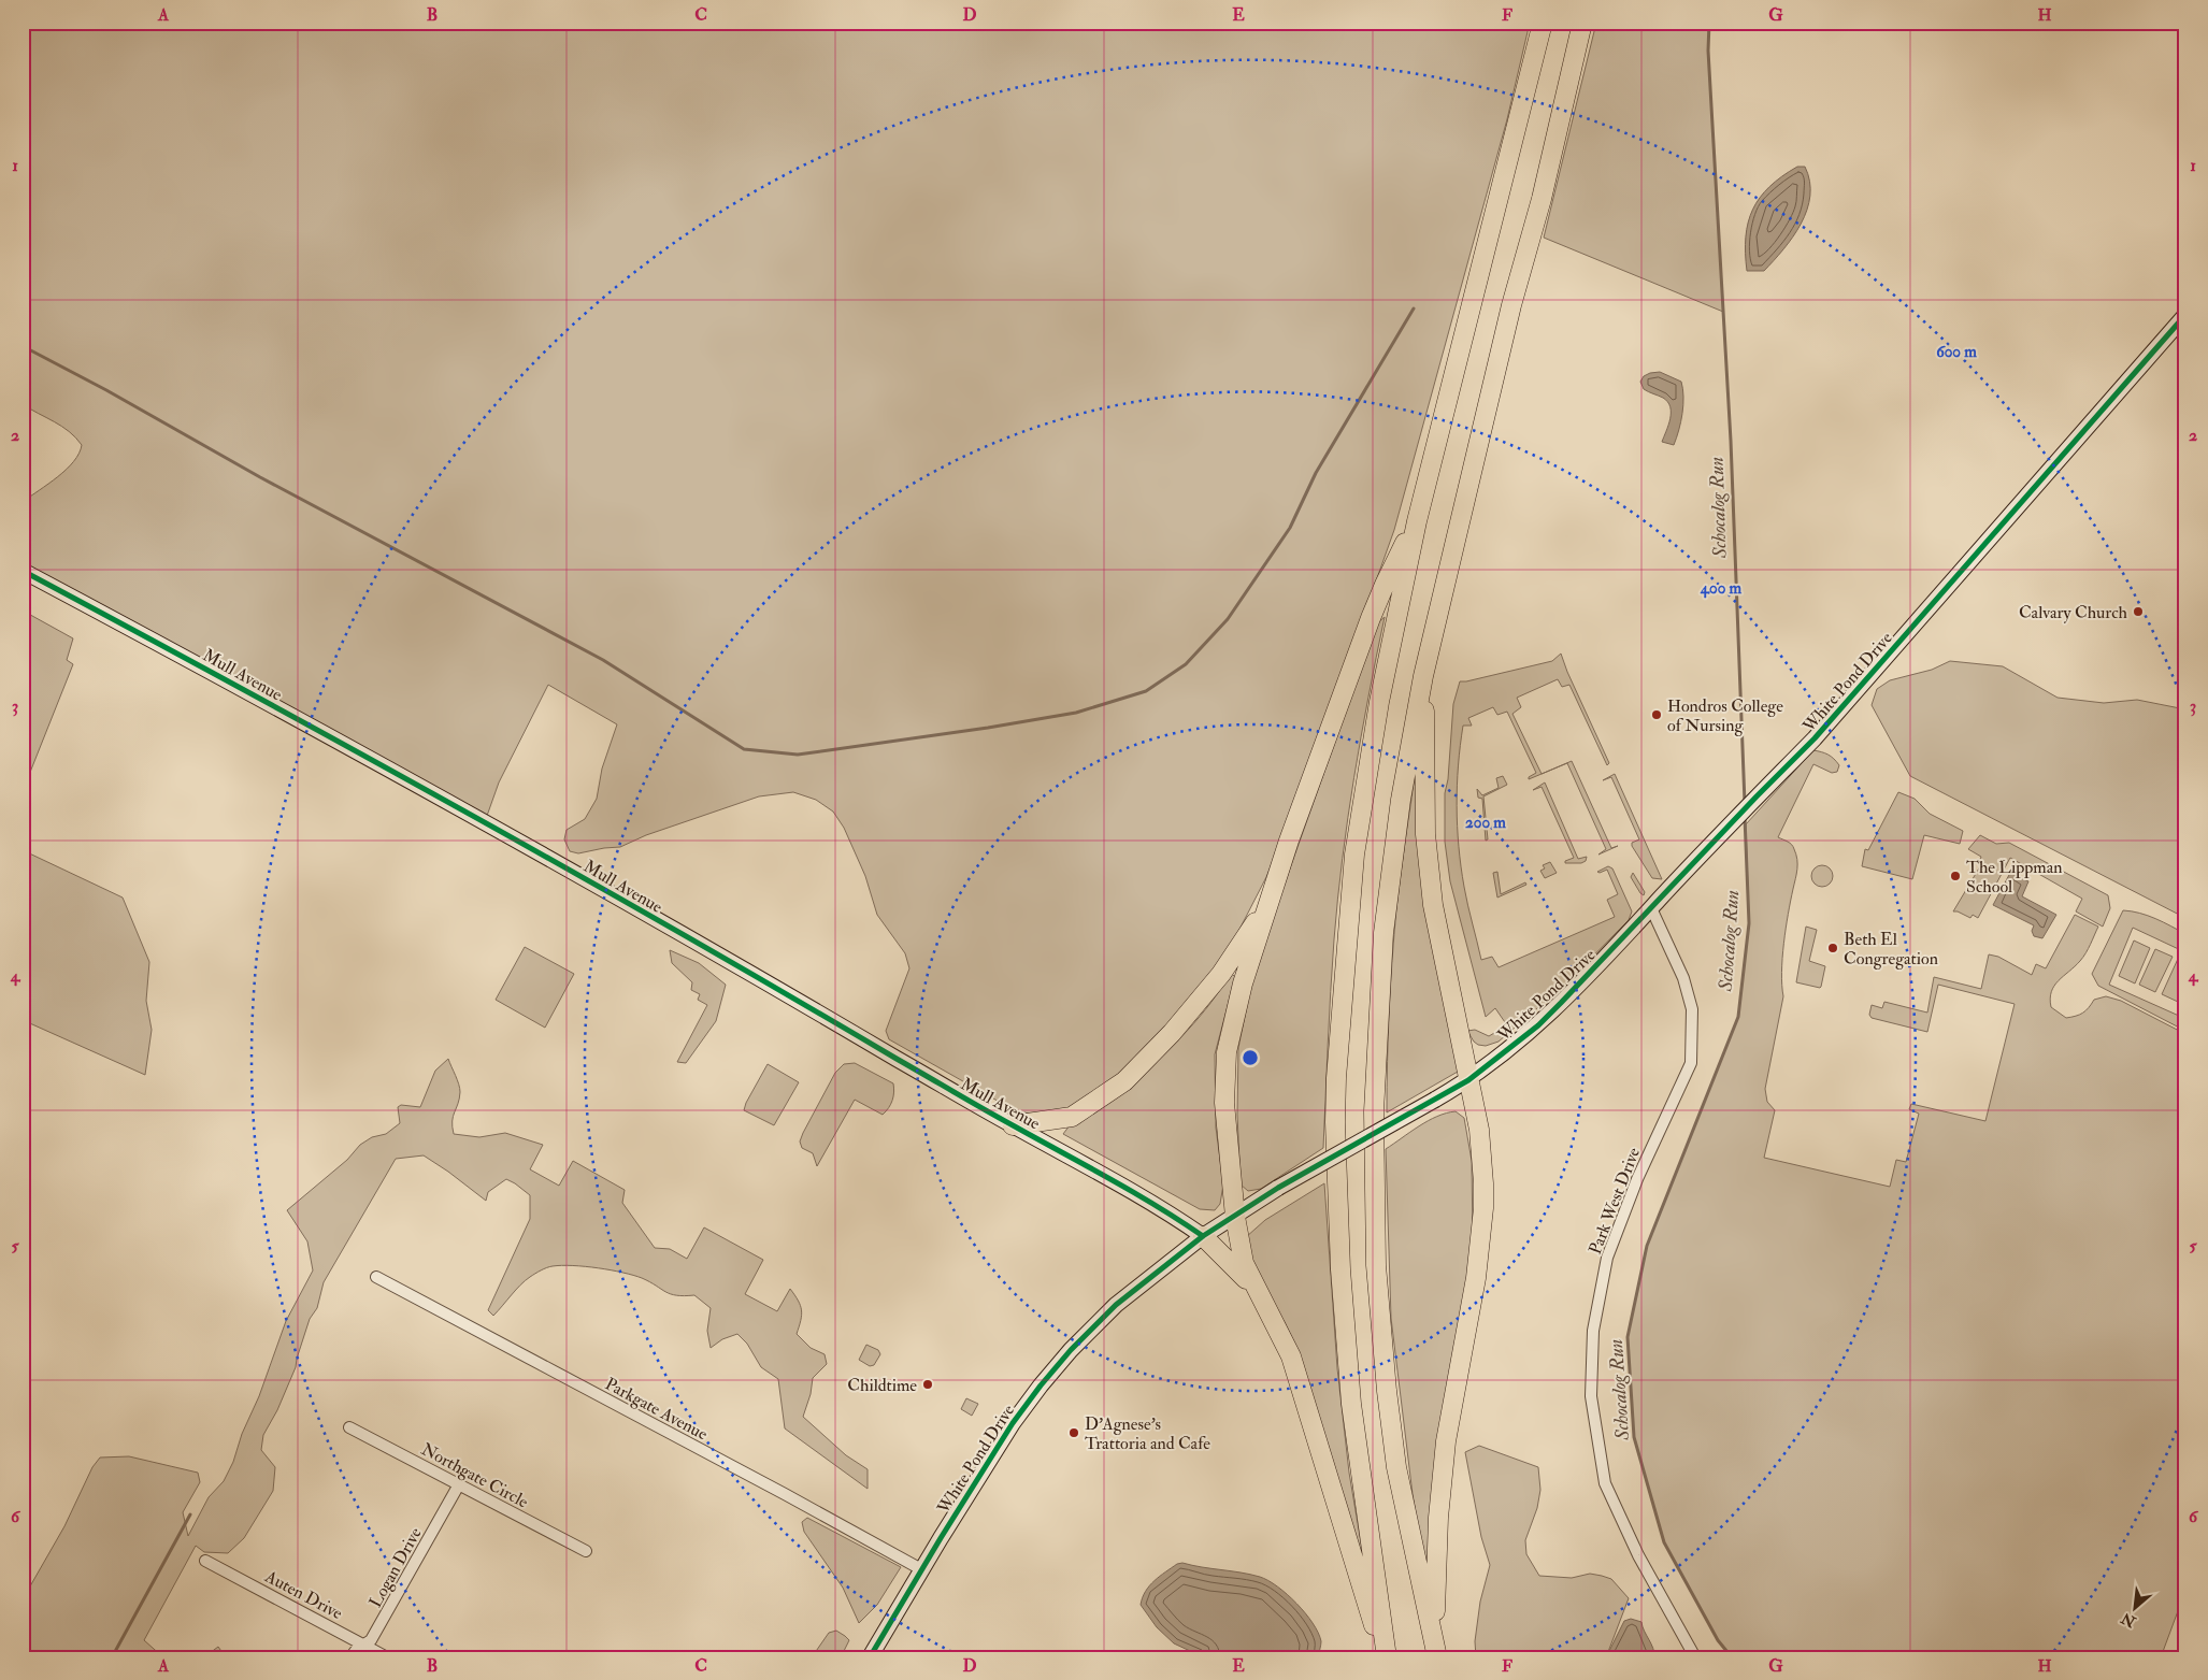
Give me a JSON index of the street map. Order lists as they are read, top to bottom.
{
  "streets": {
    "street": [
      "Mull Avenue",
      "White Pond Drive",
      "Park West Drive",
      "Parkgate Avenue",
      "Northgate Circle",
      "Logan Drive",
      "Auten Drive"
    ]
  },
  "crossings": [
    ["Mull Avenue", "White Pond Drive"],
    ["White Pond Drive", "Park West Drive"],
    ["White Pond Drive", "Parkgate Avenue"],
    ["Northgate Circle", "Logan Drive"],
    ["Logan Drive", "Auten Drive"]
  ],
  "water": ["Schocalog Run"],
  "places": [
    "Calvary Church",
    "Hondros College of Nursing",
    "The Lippman School",
    "Beth El Congregation",
    "Childtime",
    "D'Agnese's Trattoria and Cafe"
  ],
  "north": "bottom left",
  "grid": {
    "columns": [
      "A",
      "B",
      "C",
      "D",
      "E",
      "F",
      "G",
      "H"
    ],
    "rows": [
      "1",
      "2",
      "3",
      "4",
      "5",
      "6"
    ]
  },
  "rings": ["600 m", "400 m", "200 m"]
}
